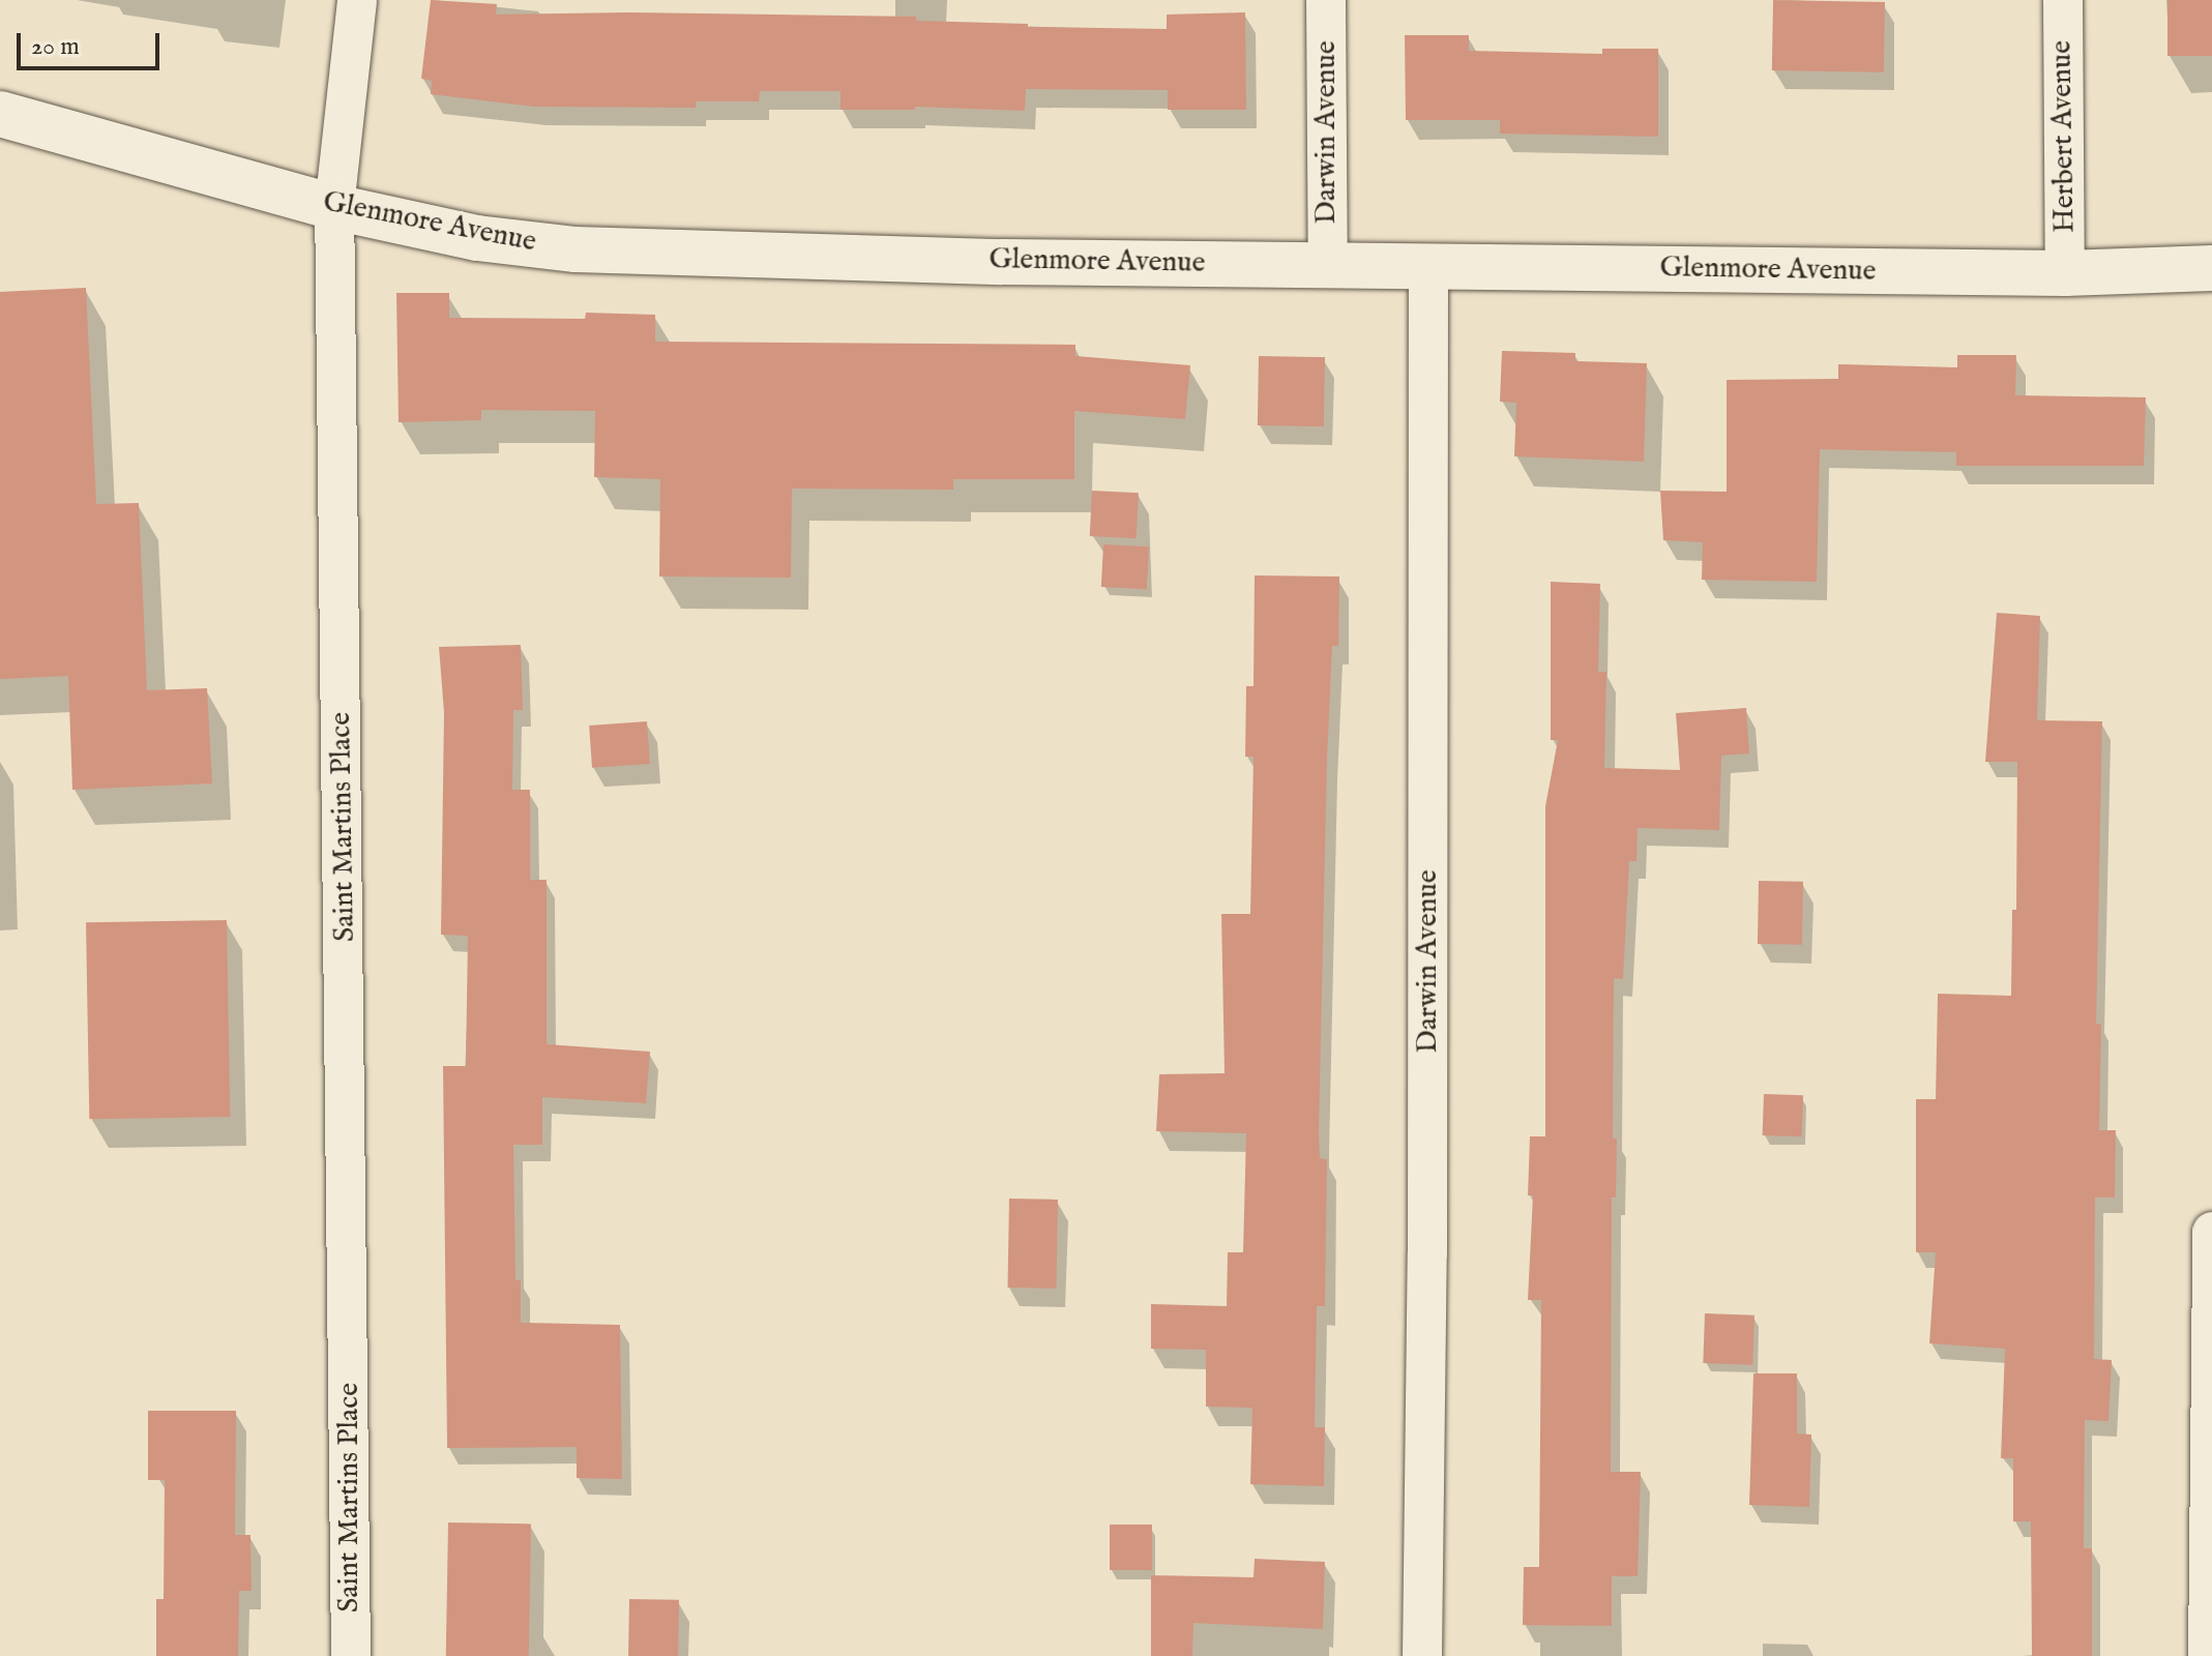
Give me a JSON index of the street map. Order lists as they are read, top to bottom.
{
  "streets": {
    "street": [
      "Darwin Avenue",
      "Herbert Avenue",
      "Glenmore Avenue",
      "Saint Martins Place"
    ]
  },
  "crossings": [
    ["Darwin Avenue", "Glenmore Avenue"],
    ["Herbert Avenue", "Glenmore Avenue"],
    ["Glenmore Avenue", "Saint Martins Place"]
  ],
  "scale_bar": "20 m"
}
